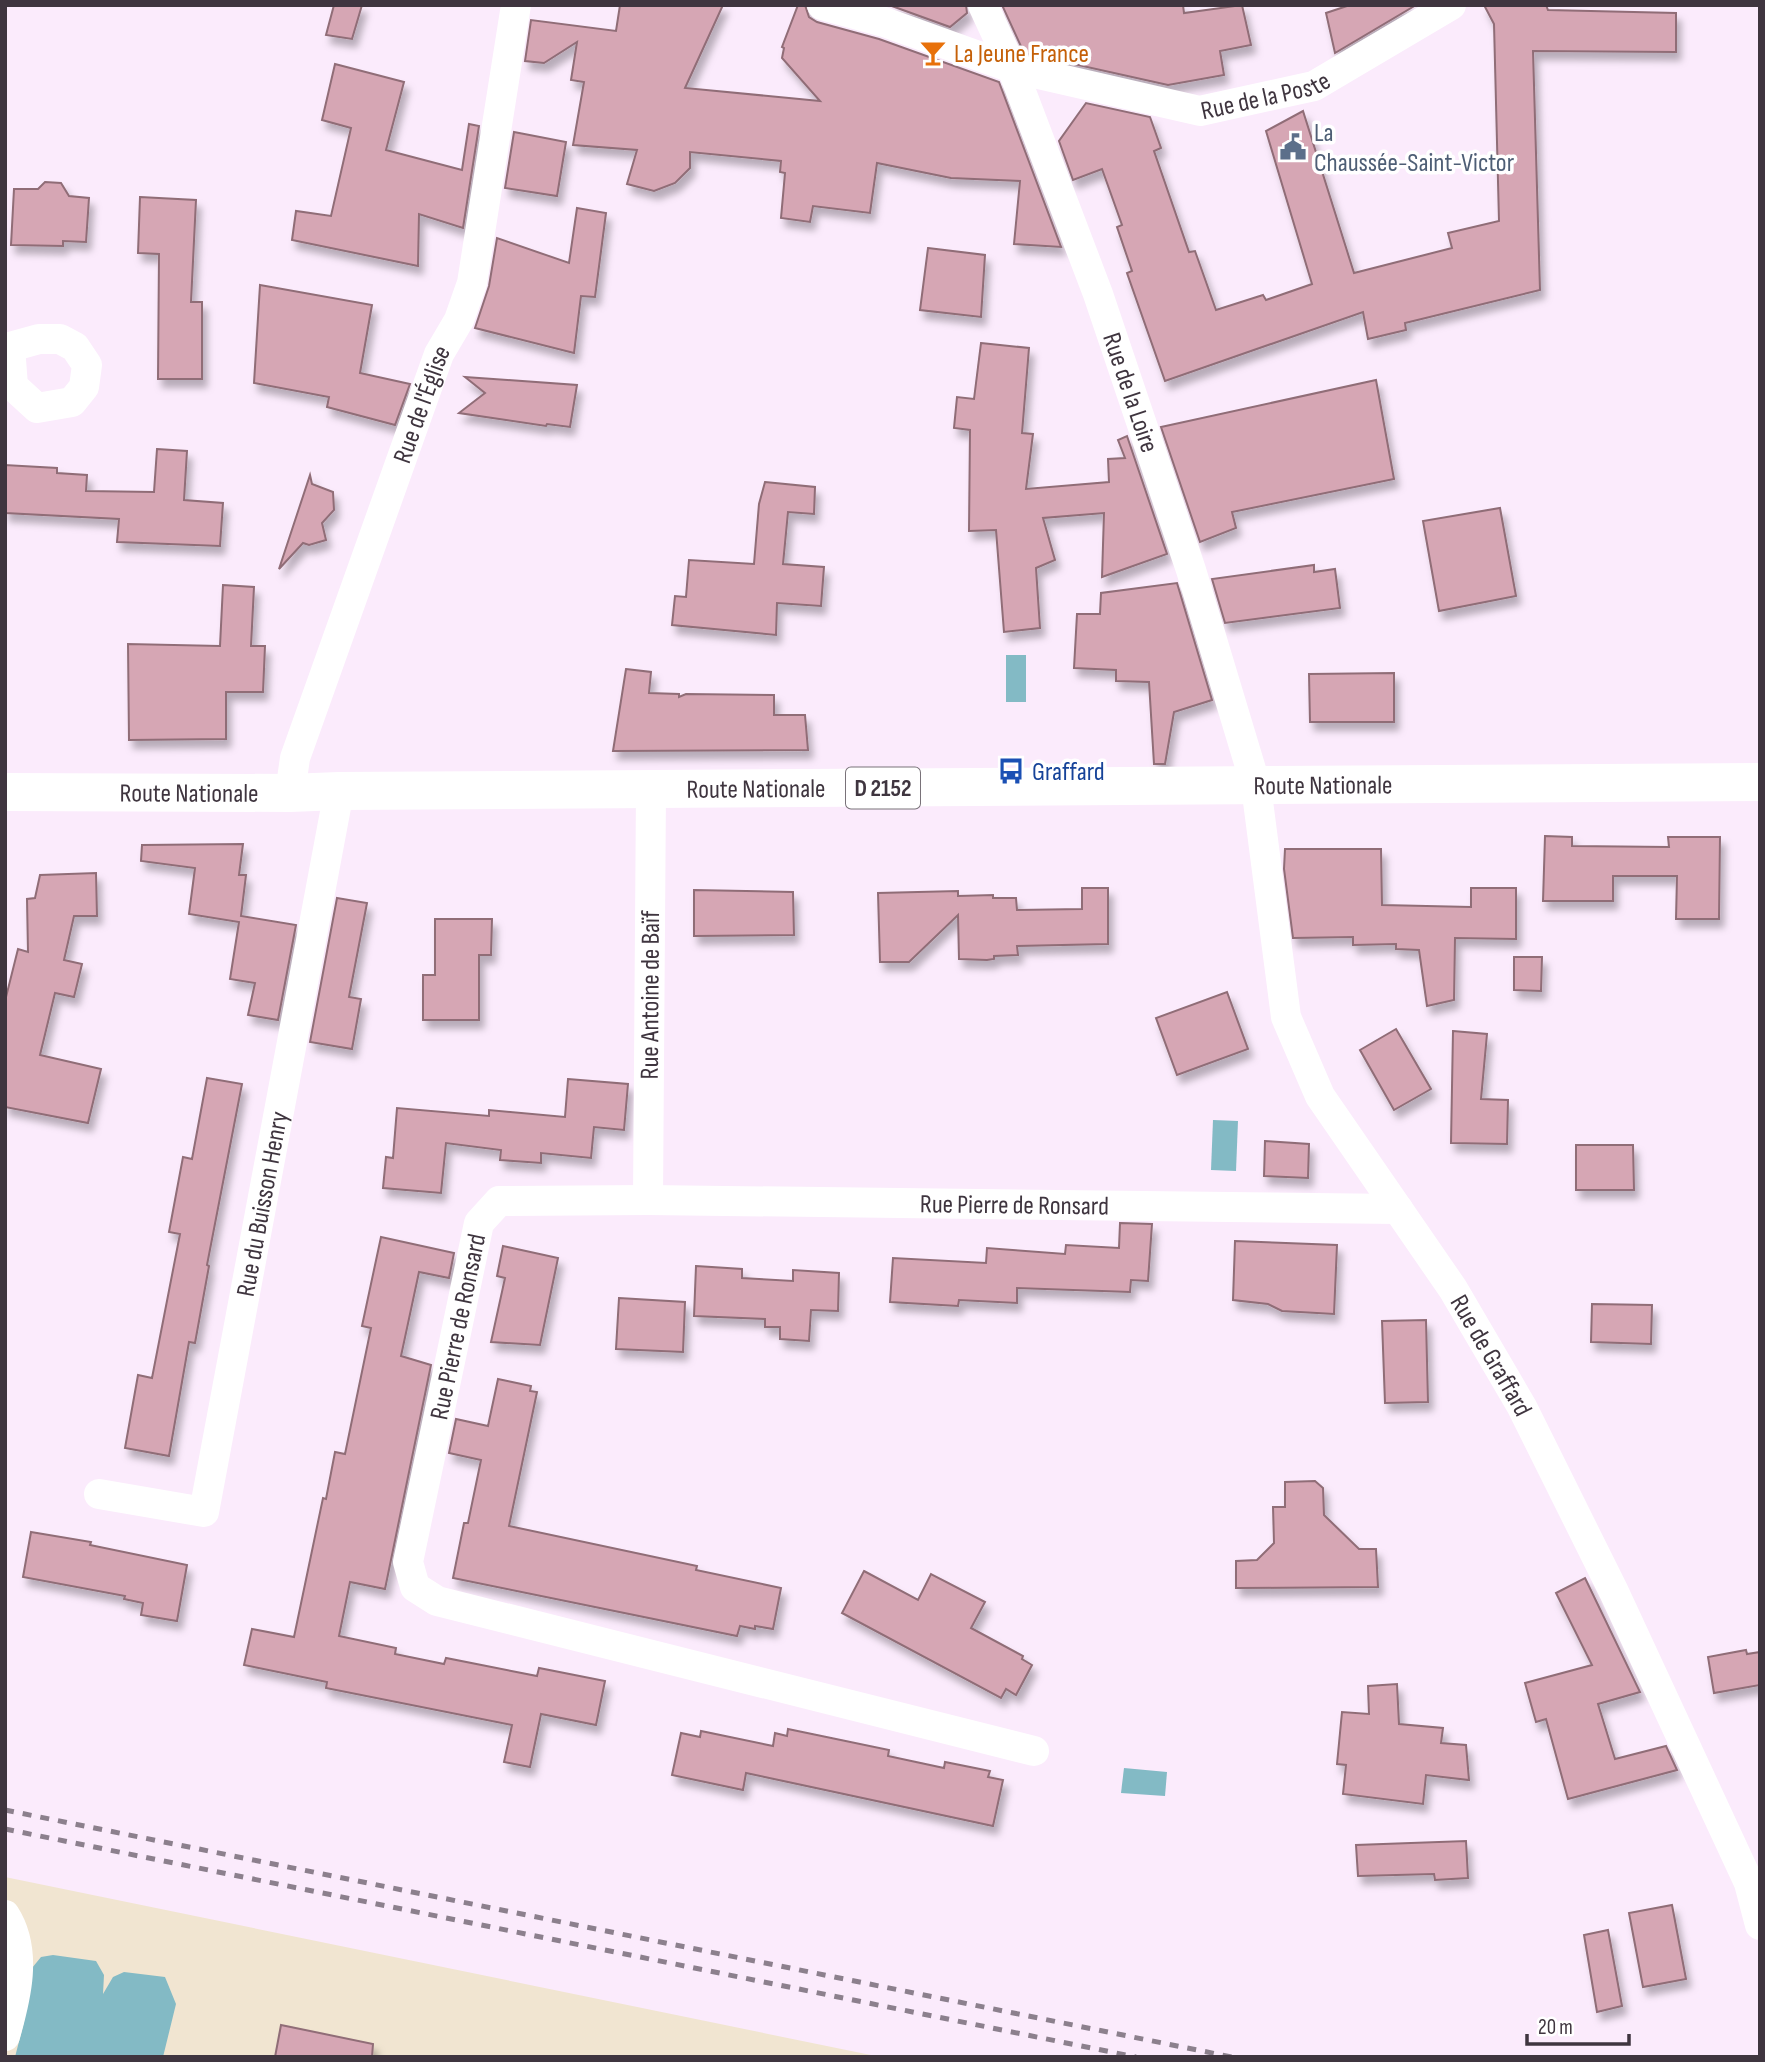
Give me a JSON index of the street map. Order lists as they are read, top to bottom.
{
  "streets": {
    "main road": ["Route Nationale", "D 2152"],
    "street": [
      "Rue de la Poste",
      "Rue de la Loire",
      "Rue de l'Église",
      "Rue Antoine de Baïf",
      "Rue du Buisson Henry",
      "Rue Pierre de Ronsard",
      "Rue de Graffard"
    ]
  },
  "crossings": [
    ["Rue de la Poste", "Rue de la Loire"],
    ["Rue de la Loire", "Route Nationale"],
    ["Rue de la Loire", "Rue de Graffard"],
    ["Rue de l'Église", "Route Nationale"],
    ["Route Nationale", "Rue Antoine de Baïf"],
    ["Route Nationale", "Rue du Buisson Henry"],
    ["Route Nationale", "Rue de Graffard"],
    ["Rue Antoine de Baïf", "Rue Pierre de Ronsard"],
    ["Rue Pierre de Ronsard", "Rue de Graffard"]
  ],
  "places": {
    "bar": ["La Jeune France"],
    "public building": ["La Chaussée-Saint-Victor"],
    "bus stop": ["Graffard"]
  },
  "scale_bar": "20 m"
}
